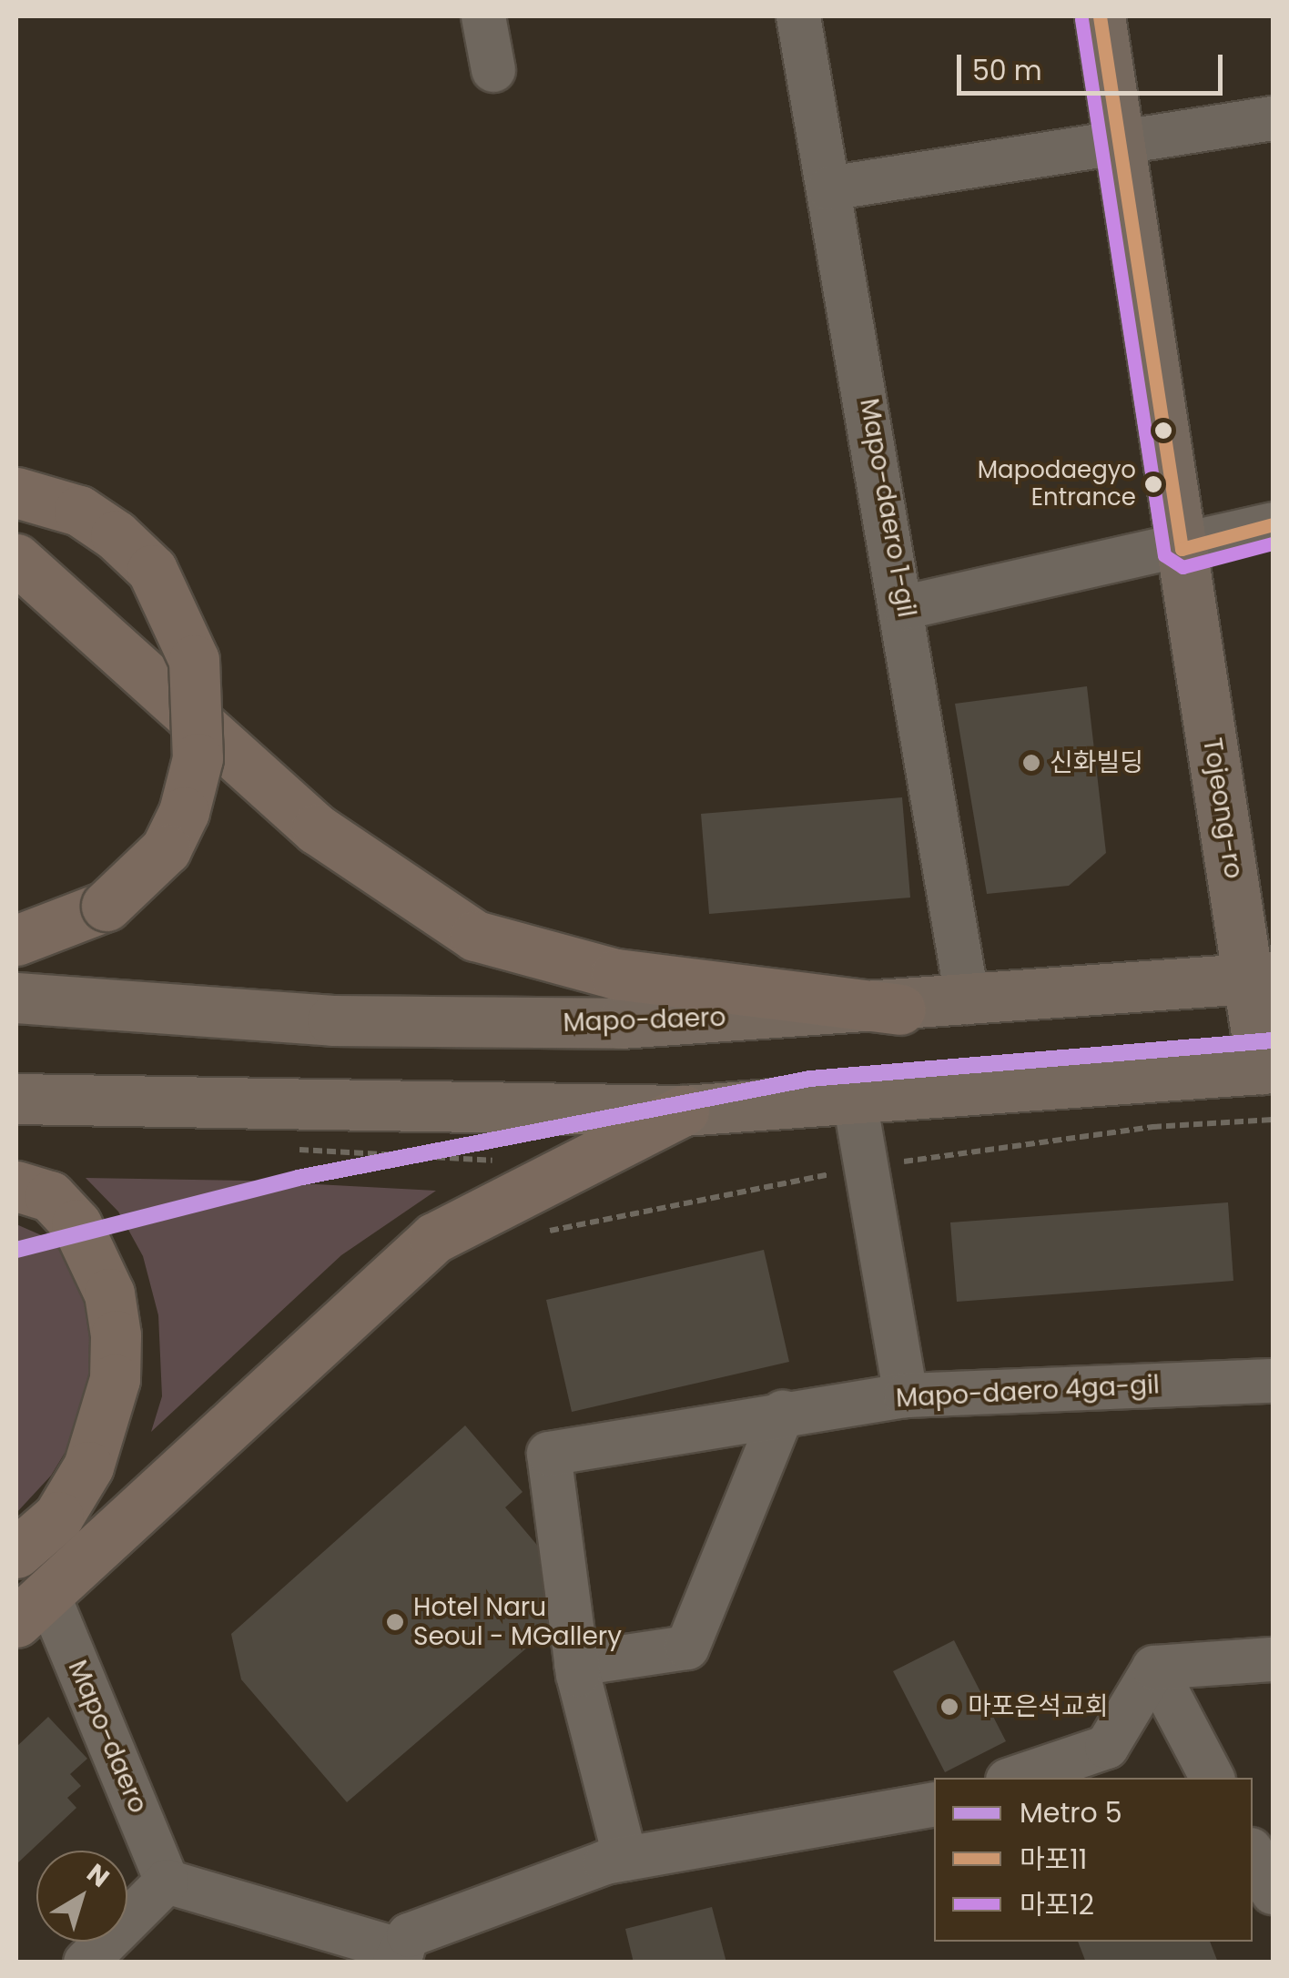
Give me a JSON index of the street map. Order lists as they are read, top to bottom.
{
  "streets": {
    "main road": ["Tojeong-ro", "Mapo-daero"],
    "street": ["Mapo-daero 1-gil", "Mapo-daero 4ga-gil"]
  },
  "crossings": [
    ["Mapo-daero 1-gil", "Mapo-daero"],
    ["Tojeong-ro", "Mapo-daero"]
  ],
  "places": [
    "Mapodaegyo Entrance",
    "신화빌딩",
    "Hotel Naru Seoul - MGallery",
    "마포은석교회"
  ],
  "lines": ["transit line 마포11", "transit line 마포12", "metro line 5"],
  "legend": ["Metro 5", "마포11", "마포12"],
  "scale_bar": "50 m",
  "north": "top right"
}
